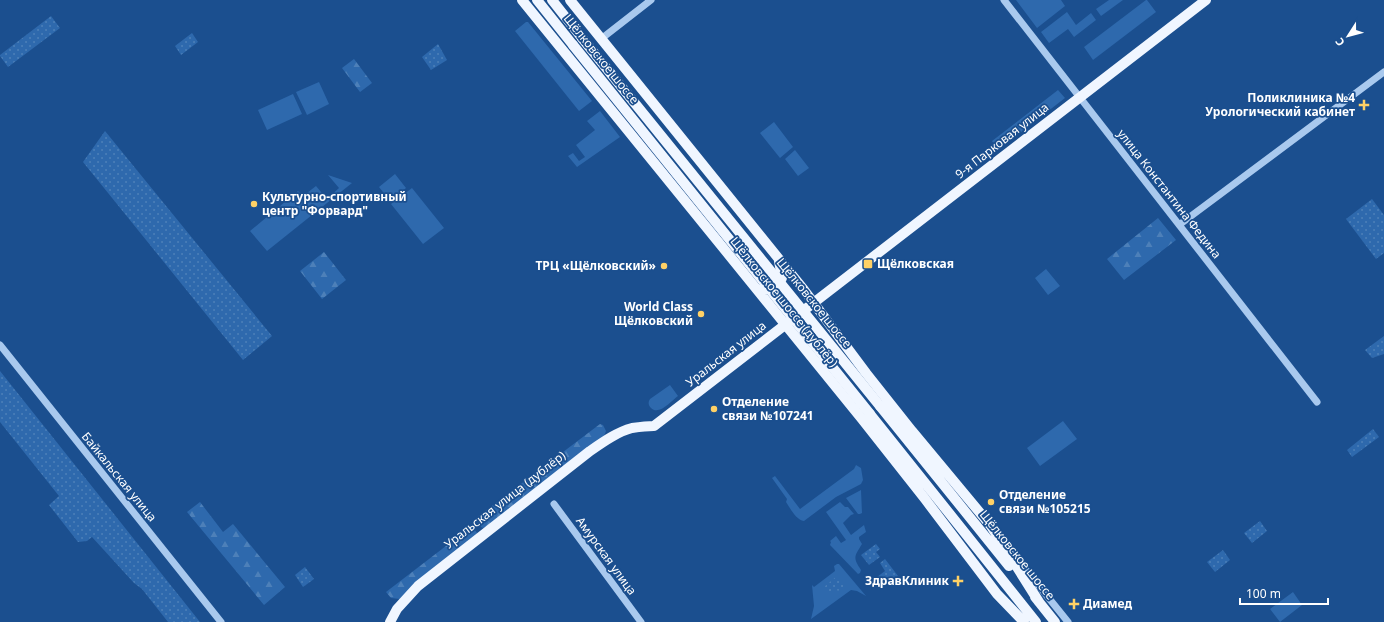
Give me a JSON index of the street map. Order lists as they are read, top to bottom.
{
  "streets": {
    "main road": [
      "Щёлковское шоссе",
      "9-я Парковая улица",
      "Щёлковское шоссе (дублёр)",
      "Уральская улица",
      "Уральская улица (дублёр)"
    ],
    "street": ["улица Константина Федина", "Байкальская улица", "Амурская улица"]
  },
  "crossings": [
    ["9-я Парковая улица", "улица Константина Федина"],
    ["9-я Парковая улица", "Щёлковское шоссе (дублёр)"],
    ["9-я Парковая улица", "Уральская улица"],
    ["Щёлковское шоссе (дублёр)", "Уральская улица"],
    ["Уральская улица", "Уральская улица (дублёр)"]
  ],
  "places": {
    "health": ["Поликлиника №4 Урологический кабинет", "ЗдравКлиник", "Диамед"],
    "other": [
      "Культурно-спортивный центр \"Форвард\"",
      "ТРЦ «Щёлковский»",
      "World Class Щёлковский",
      "Отделение связи №107241",
      "Отделение связи №105215"
    ],
    "transit": ["Щёлковская"]
  },
  "scale_bar": "100 m",
  "north": "bottom left"
}
